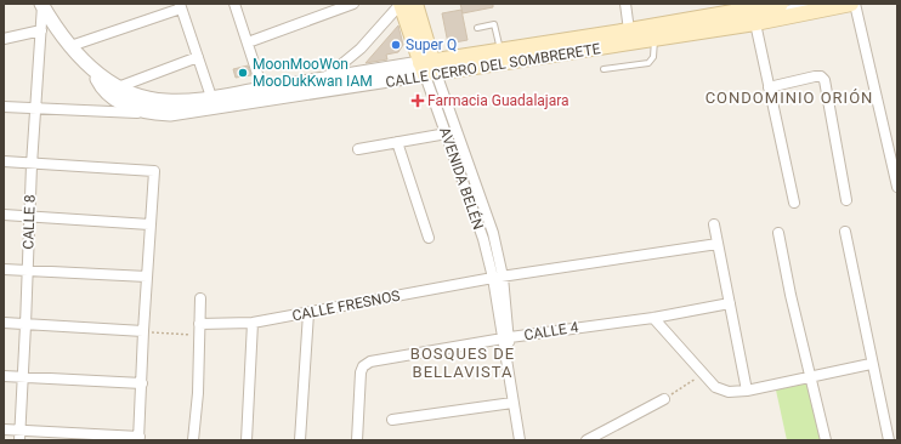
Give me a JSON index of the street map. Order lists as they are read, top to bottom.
{
  "streets": {
    "main road": ["CALLE CERRO DEL SOMBRERETE", "AVENIDA BELÉN"],
    "street": ["CALLE 8", "CALLE FRESNOS", "CALLE 4"]
  },
  "crossings": [
    ["CALLE CERRO DEL SOMBRERETE", "AVENIDA BELÉN"],
    ["CALLE CERRO DEL SOMBRERETE", "CALLE 8"],
    ["AVENIDA BELÉN", "CALLE FRESNOS"],
    ["AVENIDA BELÉN", "CALLE 4"]
  ],
  "districts": ["CONDOMINIO ORIÓN", "BOSQUES DE BELLAVISTA"],
  "places": {
    "other": ["Super Q", "MoonMooWon MooDukKwan IAM"],
    "health": ["Farmacia Guadalajara"]
  }
}
